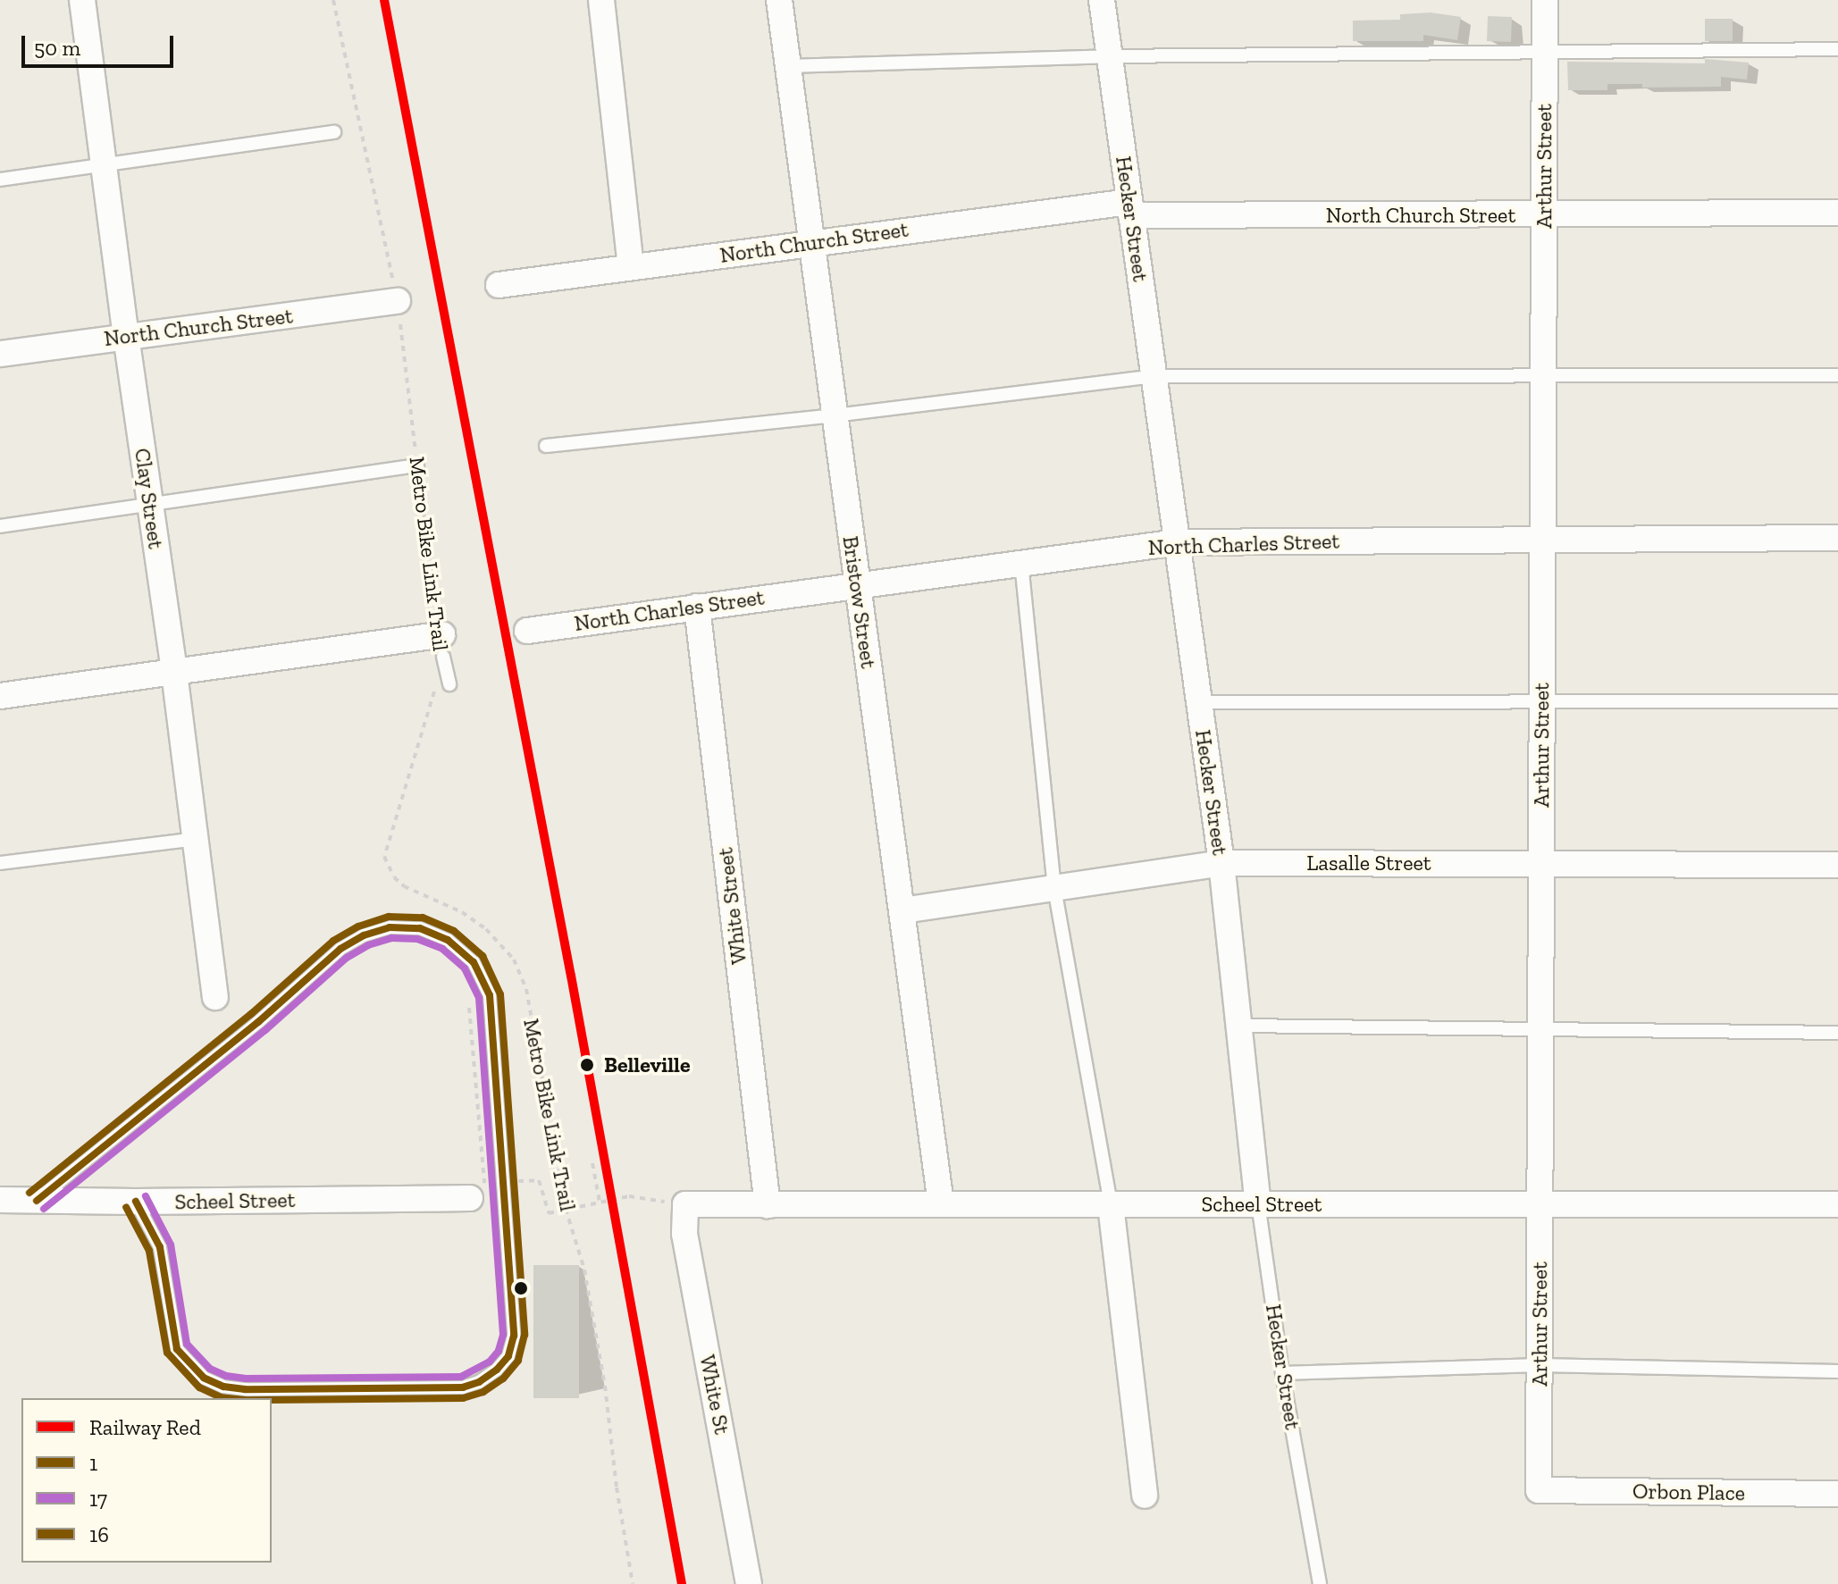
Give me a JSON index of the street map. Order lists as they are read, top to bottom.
{
  "streets": {
    "street": [
      "Arthur Street",
      "North Church Street",
      "Hecker Street",
      "Clay Street",
      "North Charles Street",
      "Bristow Street",
      "Lasalle Street",
      "White Street",
      "Scheel Street",
      "White St",
      "Orbon Place"
    ],
    "path": ["Metro Bike Link Trail"]
  },
  "crossings": [
    ["Arthur Street", "North Church Street"],
    ["Arthur Street", "North Charles Street"],
    ["Arthur Street", "Lasalle Street"],
    ["Arthur Street", "Scheel Street"],
    ["Arthur Street", "Orbon Place"],
    ["North Church Street", "Hecker Street"],
    ["North Church Street", "Clay Street"],
    ["North Church Street", "Metro Bike Link Trail"],
    ["North Church Street", "Bristow Street"],
    ["Hecker Street", "North Charles Street"],
    ["Hecker Street", "Lasalle Street"],
    ["Hecker Street", "Scheel Street"],
    ["North Charles Street", "Bristow Street"],
    ["North Charles Street", "White Street"],
    ["Bristow Street", "Lasalle Street"],
    ["Bristow Street", "Scheel Street"],
    ["White Street", "Scheel Street"],
    ["Scheel Street", "White St"]
  ],
  "places": ["Belleville"],
  "lines": [
    "rail line Red",
    "transit line 16",
    "transit line 1",
    "transit line 17"
  ],
  "legend": [
    "Railway Red",
    "1",
    "17",
    "16"
  ],
  "scale_bar": "50 m"
}
